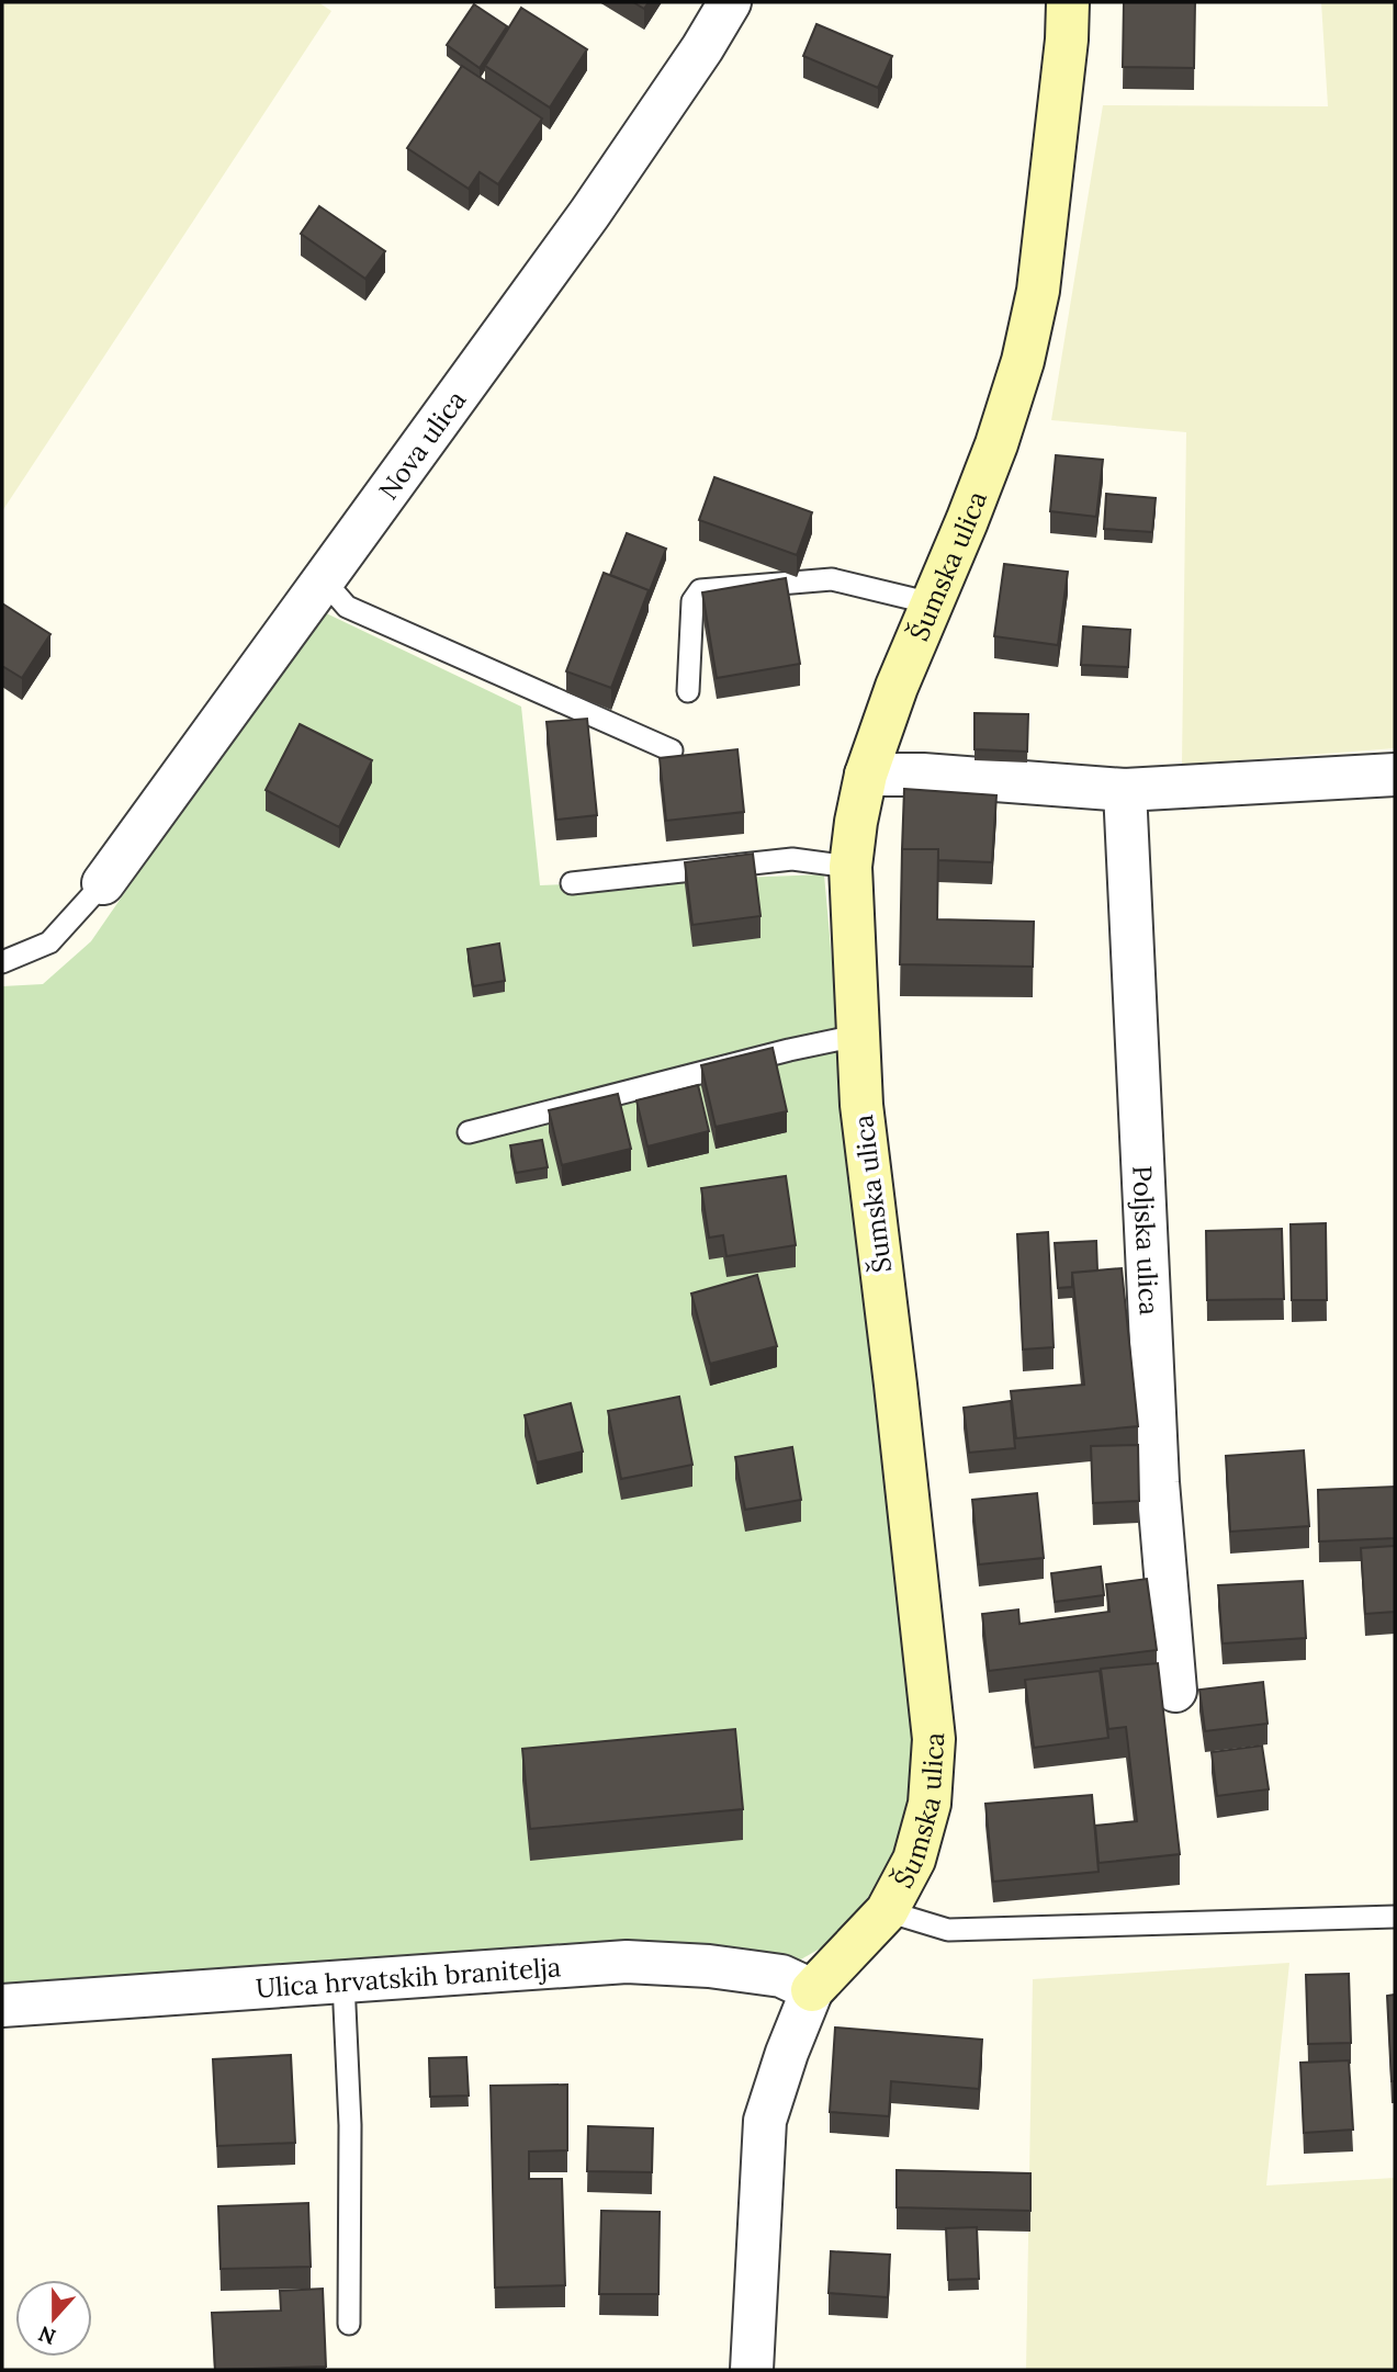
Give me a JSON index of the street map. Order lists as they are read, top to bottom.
{
  "streets": {
    "street": [
      "Nova ulica",
      "Šumska ulica",
      "Poljska ulica",
      "Ulica hrvatskih branitelja"
    ]
  },
  "crossings": [
    ["Šumska ulica", "Ulica hrvatskih branitelja"]
  ],
  "north": "bottom"
}
